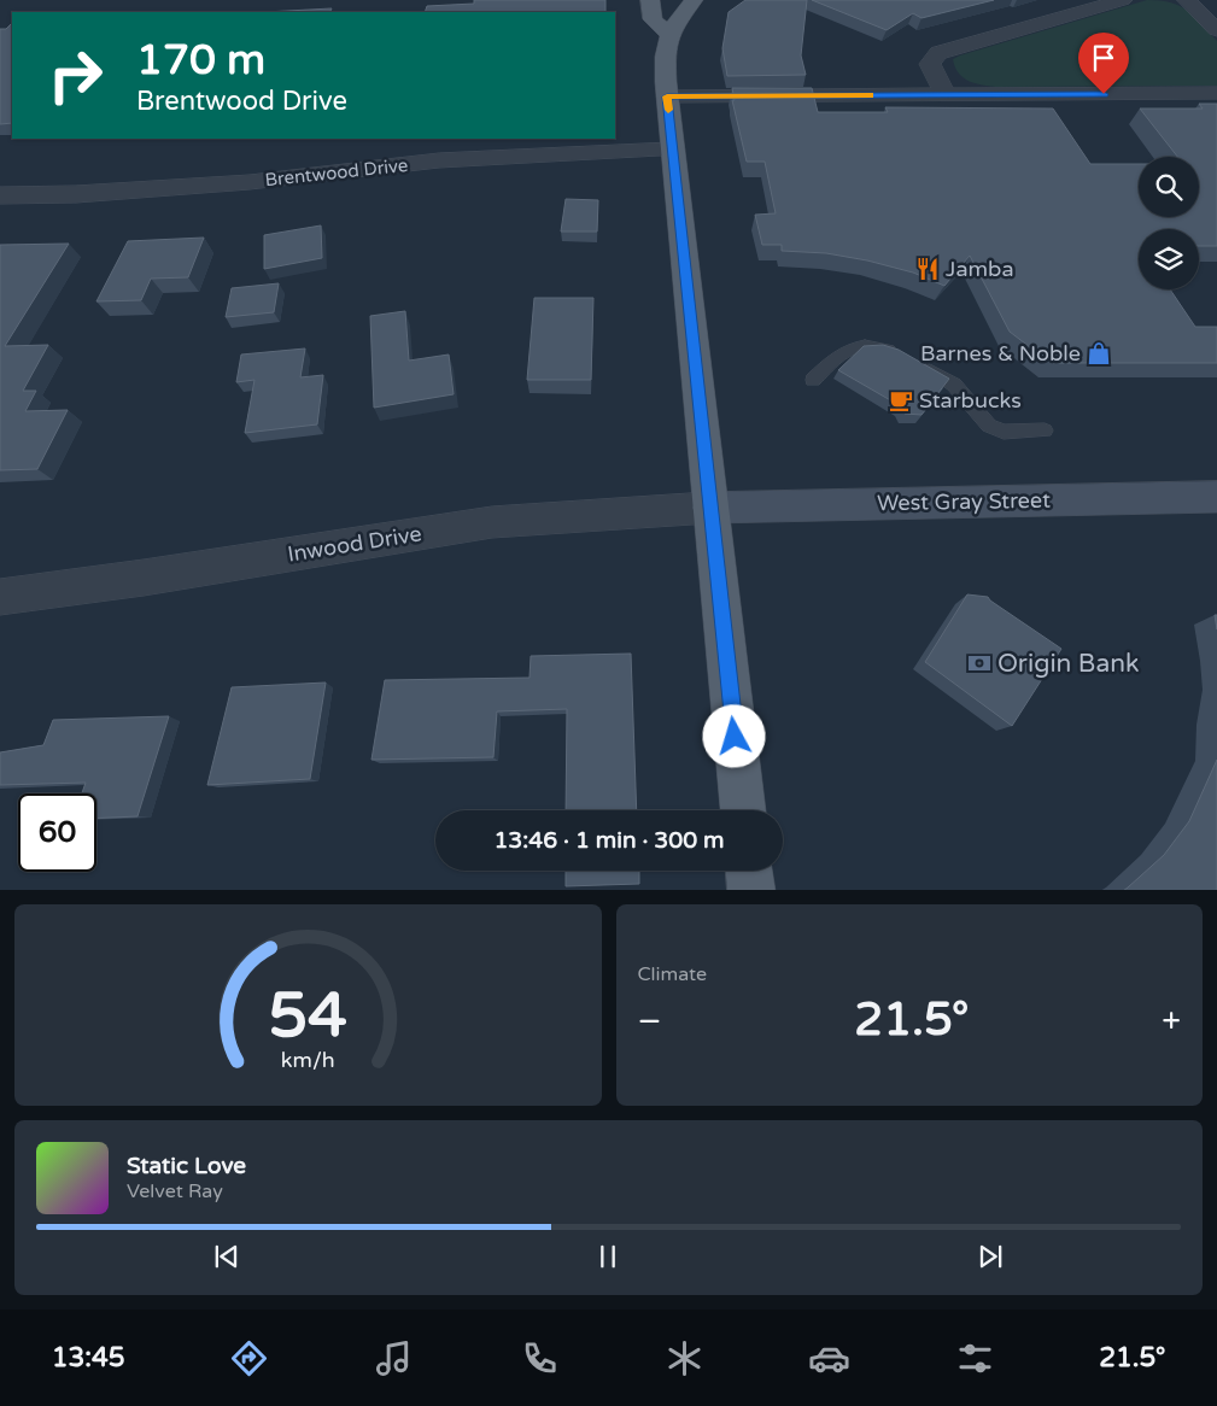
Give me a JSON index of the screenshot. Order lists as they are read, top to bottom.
{
  "streets": {
    "main road": ["West Gray Street"],
    "street": ["Brentwood Drive", "Inwood Drive"]
  },
  "crossings": [
    ["West Gray Street", "Inwood Drive"]
  ],
  "places": {
    "restaurant": ["Jamba"],
    "shop": ["Barnes & Noble"],
    "cafe": ["Starbucks"],
    "bank": ["Origin Bank"]
  },
  "page": {
    "turn": ["170 m", "Brentwood Drive"],
    "limit": "60",
    "trip": "13:46 · 1 min · 300 m",
    "tile": "Climate",
    "heat": ["−", "21.5°", "+"],
    "song": ["Static Love", "Velvet Ray"],
    "tabs": ["13:45", "21.5°"],
    "gauge": ["54", "km/h"]
  }
}
